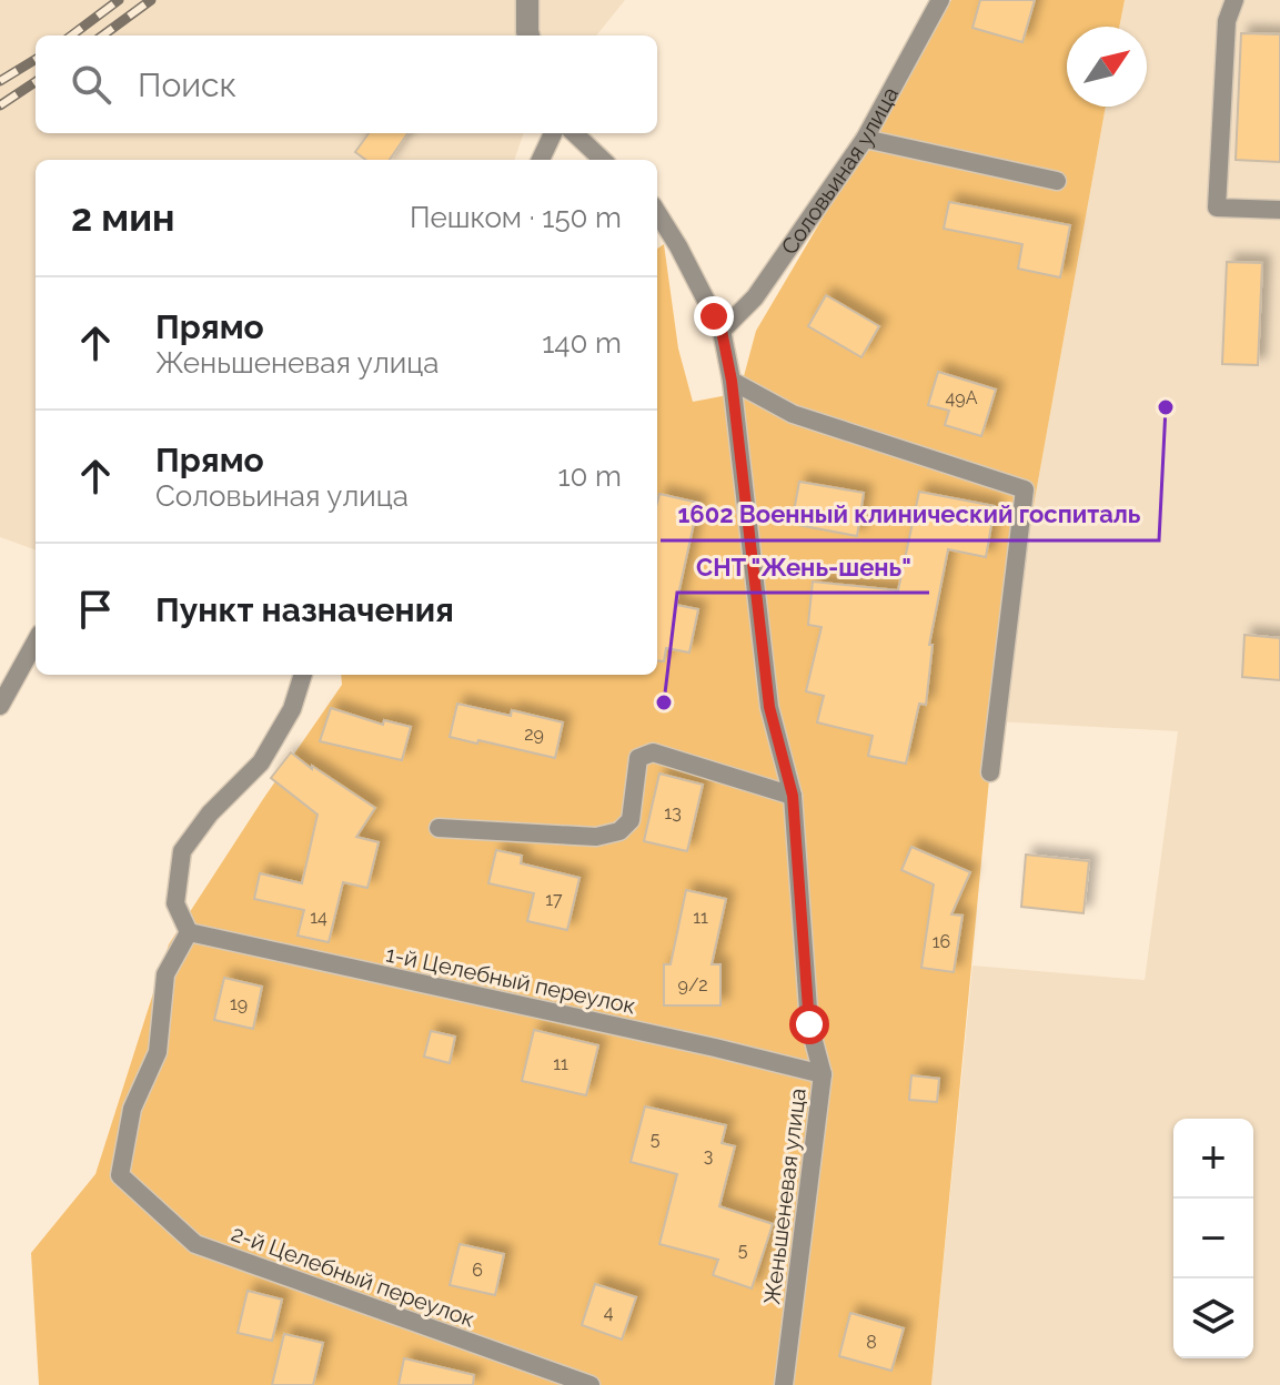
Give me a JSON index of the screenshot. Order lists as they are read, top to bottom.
{
  "streets": {
    "lane": [
      "Соловьиная улица",
      "1-й Целебный переулок",
      "Женьшеневая улица",
      "2-й Целебный переулок"
    ]
  },
  "crossings": [
    ["1-й Целебный переулок", "Женьшеневая улица"],
    ["1-й Целебный переулок", "2-й Целебный переулок"]
  ],
  "places": ["1602 Военный клинический госпиталь", "СНТ \"Жень-шень\""],
  "house_numbers": [
    "49А",
    "29",
    "13",
    "17",
    "14",
    "11",
    "16",
    "9/2",
    "19",
    "11",
    "5",
    "3",
    "5",
    "6",
    "4",
    "8"
  ],
  "north": "top right",
  "page": {
    "search": "Поиск",
    "heading": ["2 мин", "Пешком · 150 m"],
    "list": [
      ["Прямо", "Женьшеневая улица", "140 m"],
      ["Прямо", "Соловьиная улица", "10 m"],
      "Пункт назначения"
    ],
    "map_buttons": ["+", "−"]
  }
}
